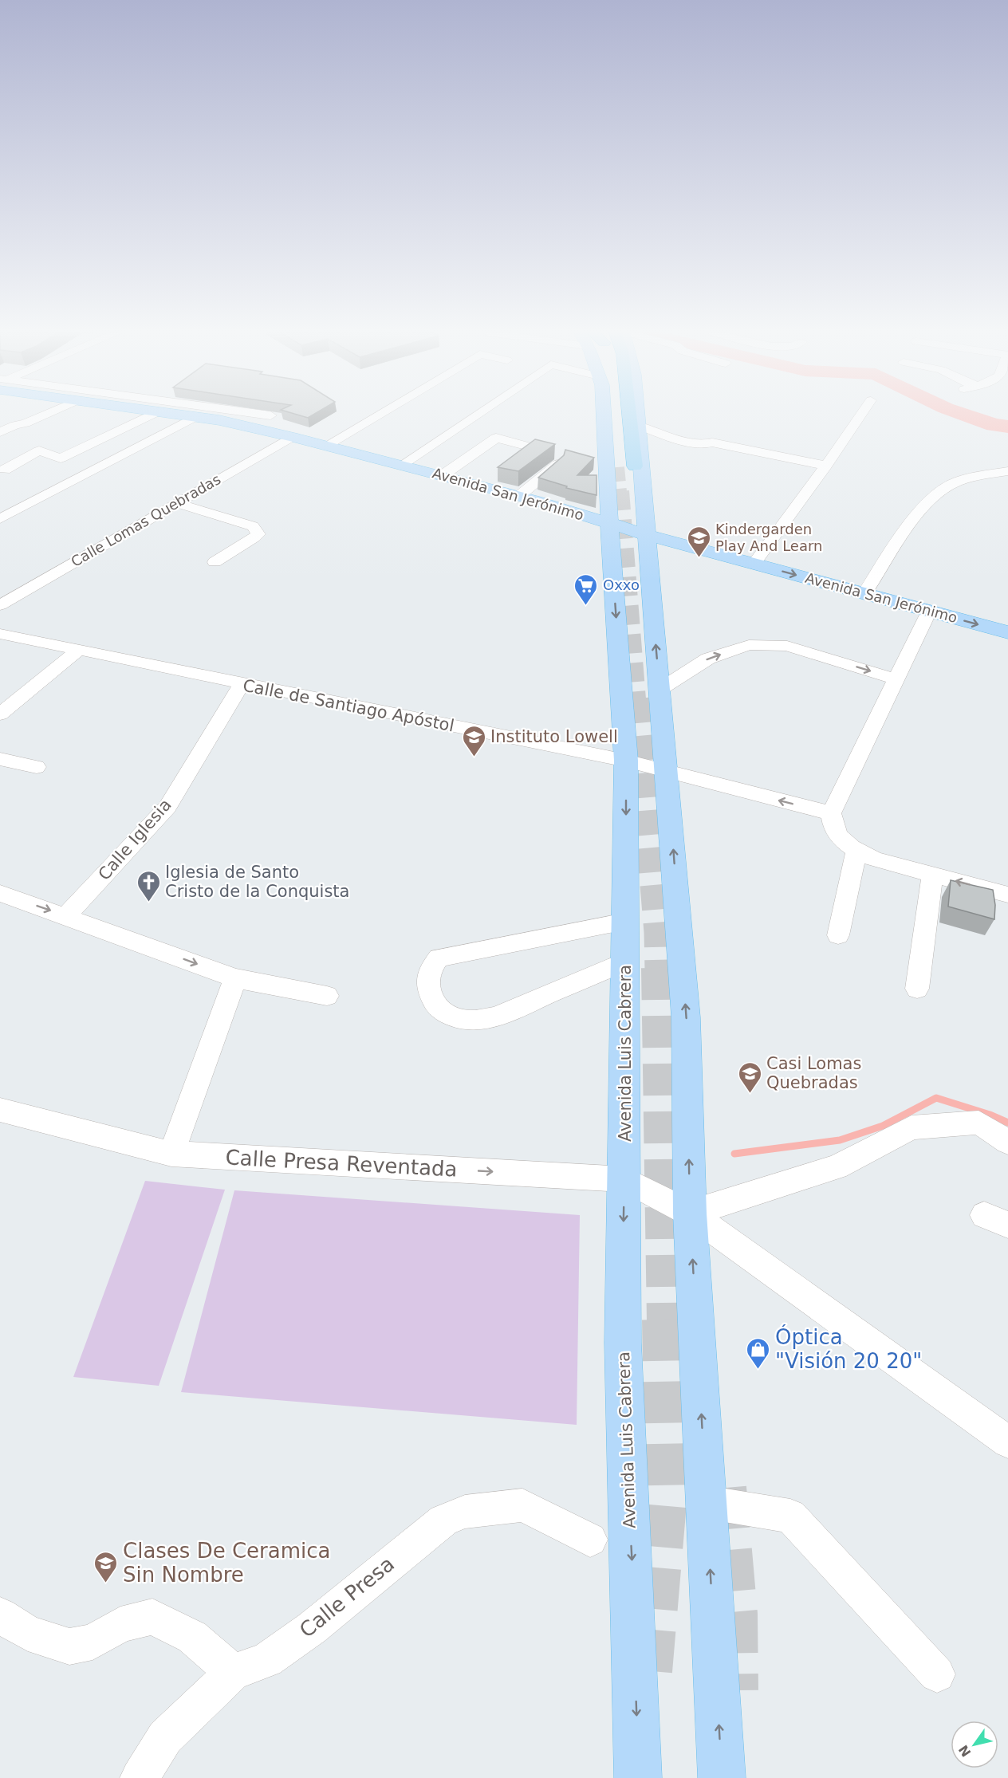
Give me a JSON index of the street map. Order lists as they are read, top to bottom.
{
  "streets": {
    "main road": ["Avenida San Jerónimo", "Avenida Luis Cabrera"],
    "street": [
      "Calle Lomas Quebradas",
      "Calle de Santiago Apóstol",
      "Calle Iglesia",
      "Calle Presa Reventada",
      "Calle Presa"
    ]
  },
  "crossings": [
    ["Avenida San Jerónimo", "Calle Lomas Quebradas"],
    ["Avenida San Jerónimo", "Avenida Luis Cabrera"],
    ["Calle de Santiago Apóstol", "Calle Iglesia"],
    ["Calle de Santiago Apóstol", "Avenida Luis Cabrera"],
    ["Avenida Luis Cabrera", "Calle Presa Reventada"]
  ],
  "places": {
    "school or university": [
      "Kindergarden Play And Learn",
      "Instituto Lowell",
      "Casi Lomas Quebradas",
      "Clases De Ceramica Sin Nombre"
    ],
    "supermarket": ["Oxxo"],
    "church": ["Iglesia de Santo Cristo de la Conquista"],
    "shop": ["Óptica \"Visión 20 20\""]
  },
  "north": "bottom left"
}
